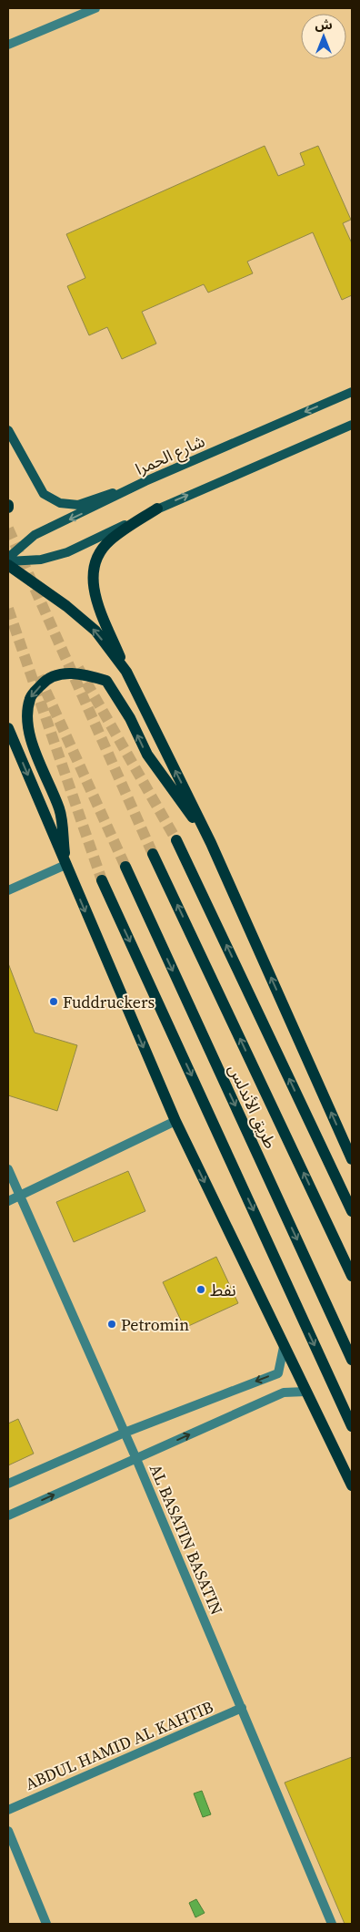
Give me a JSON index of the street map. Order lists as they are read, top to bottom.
{
  "streets": {
    "main road": ["شارع الحمرا", "طريق الأندلس"],
    "street": ["AL BASATIN BASATIN", "ABDUL HAMID AL KAHTIB"]
  },
  "crossings": [
    ["AL BASATIN BASATIN", "ABDUL HAMID AL KAHTIB"]
  ],
  "places": ["Fuddruckers", "نفط", "Petromin"],
  "north": "top"
}
